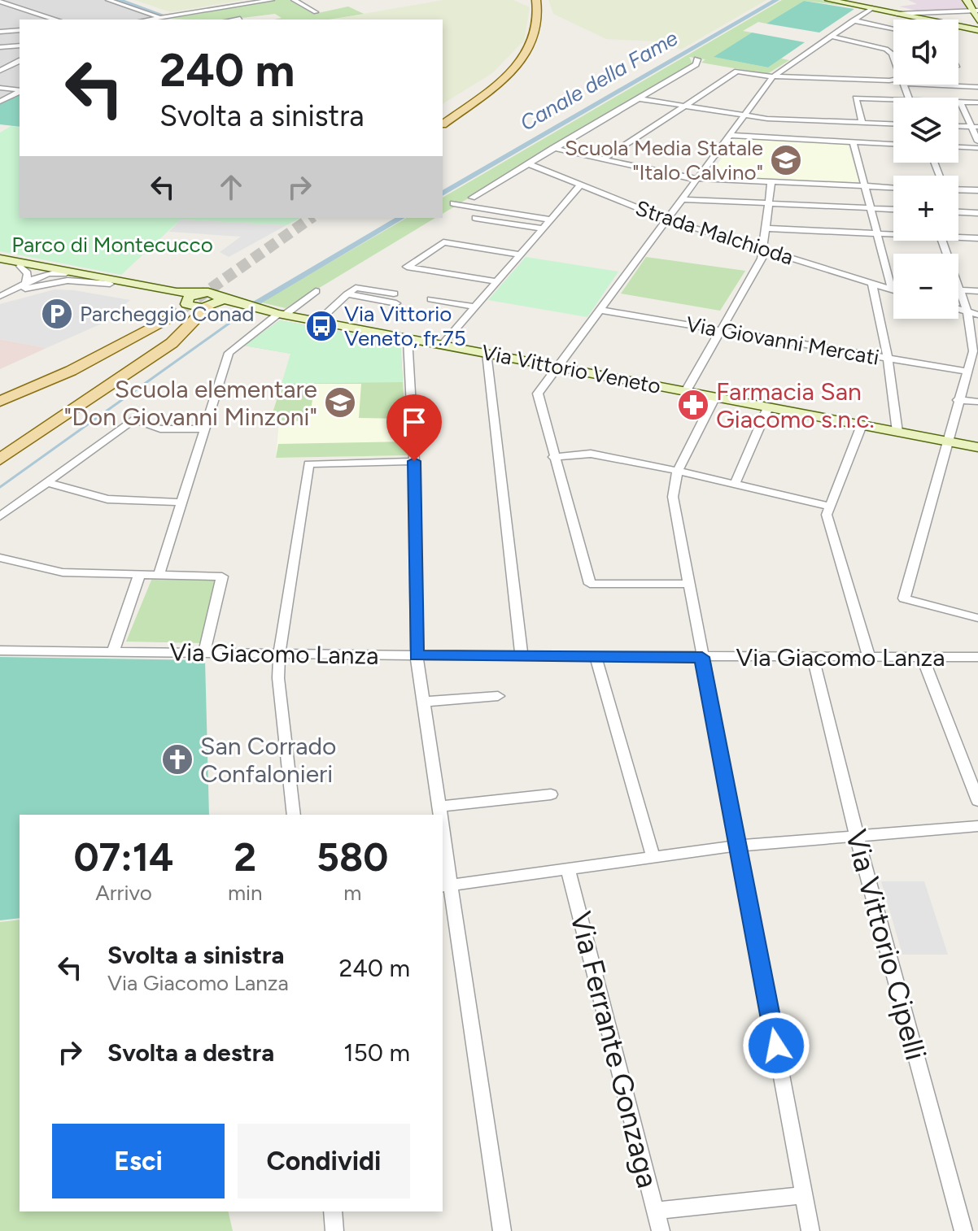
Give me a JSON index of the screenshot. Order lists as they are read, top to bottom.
{
  "streets": {
    "main road": ["Via Vittorio Veneto"],
    "street": [
      "Strada Malchioda",
      "Via Giovanni Mercati",
      "Via Giacomo Lanza",
      "Via Vittorio Cipelli",
      "Via Ferrante Gonzaga"
    ]
  },
  "crossings": [
    ["Via Giacomo Lanza", "Via Vittorio Cipelli"]
  ],
  "water": ["Canale della Fame"],
  "parks": ["Parco di Montecucco"],
  "places": {
    "school or university": ["Scuola Media Statale \"Italo Calvino\"", "Scuola elementare \"Don Giovanni Minzoni\""],
    "parking": ["Parcheggio Conad"],
    "bus stop": ["Via Vittorio Veneto, fr.75"],
    "pharmacy": ["Farmacia San Giacomo s.n.c."],
    "church": ["San Corrado Confalonieri"]
  },
  "page": {
    "map_buttons": ["+", "−"],
    "turn": ["240 m", "Svolta a sinistra"],
    "eta": [
      "07:14",
      "Arrivo",
      "2",
      "min",
      "580",
      "m"
    ],
    "list": [
      {
        "name": "Svolta a sinistra",
        "note": "Via Giacomo Lanza",
        "value": "240 m"
      },
      {
        "name": "Svolta a destra",
        "value": "150 m"
      }
    ],
    "buttons": ["Esci", "Condividi"]
  }
}
